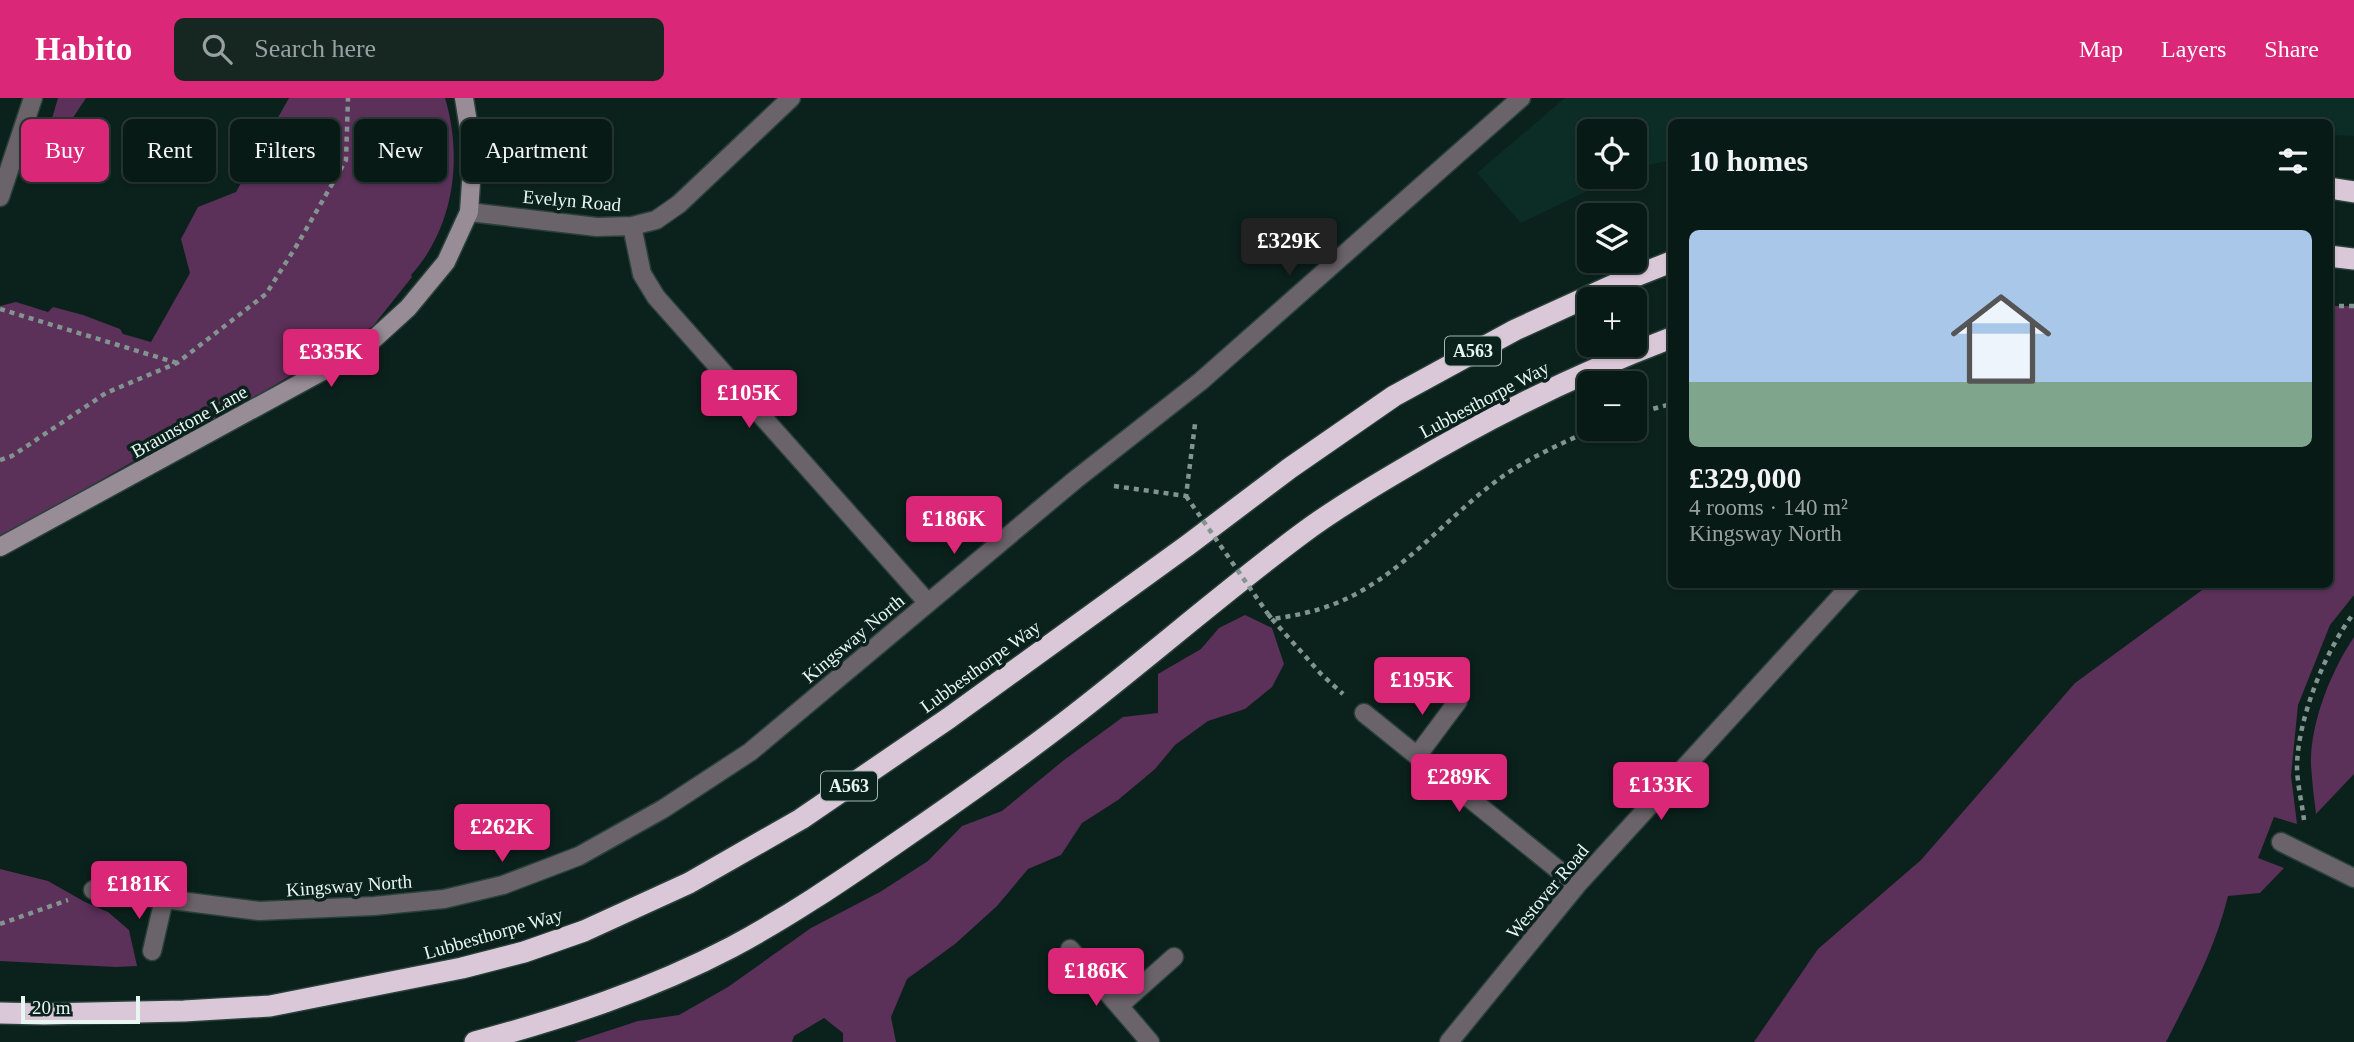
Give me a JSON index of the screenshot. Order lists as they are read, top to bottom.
{
  "streets": {
    "highway": ["A563", "Lubbesthorpe Way"],
    "street": [
      "Evelyn Road",
      "Braunstone Lane",
      "Kingsway North",
      "Westover Road"
    ]
  },
  "crossings": [
    ["Evelyn Road", "Braunstone Lane"]
  ],
  "scale_bar": "20 m",
  "page": {
    "header": "Habito",
    "search": "Search here",
    "nav": ["Map", "Layers", "Share"],
    "map_buttons": ["+", "−"],
    "chip": [
      "Buy",
      "Rent",
      "Filters",
      "New",
      "Apartment"
    ],
    "heading": "10 homes",
    "list": [
      {
        "name": "£329,000",
        "note": "4 rooms · 140 m² · Kingsway North"
      }
    ],
    "price": [
      "£329K",
      "£335K",
      "£105K",
      "£186K",
      "£195K",
      "£289K",
      "£133K",
      "£262K",
      "£181K",
      "£186K"
    ],
    "scale": "20 m"
  }
}
